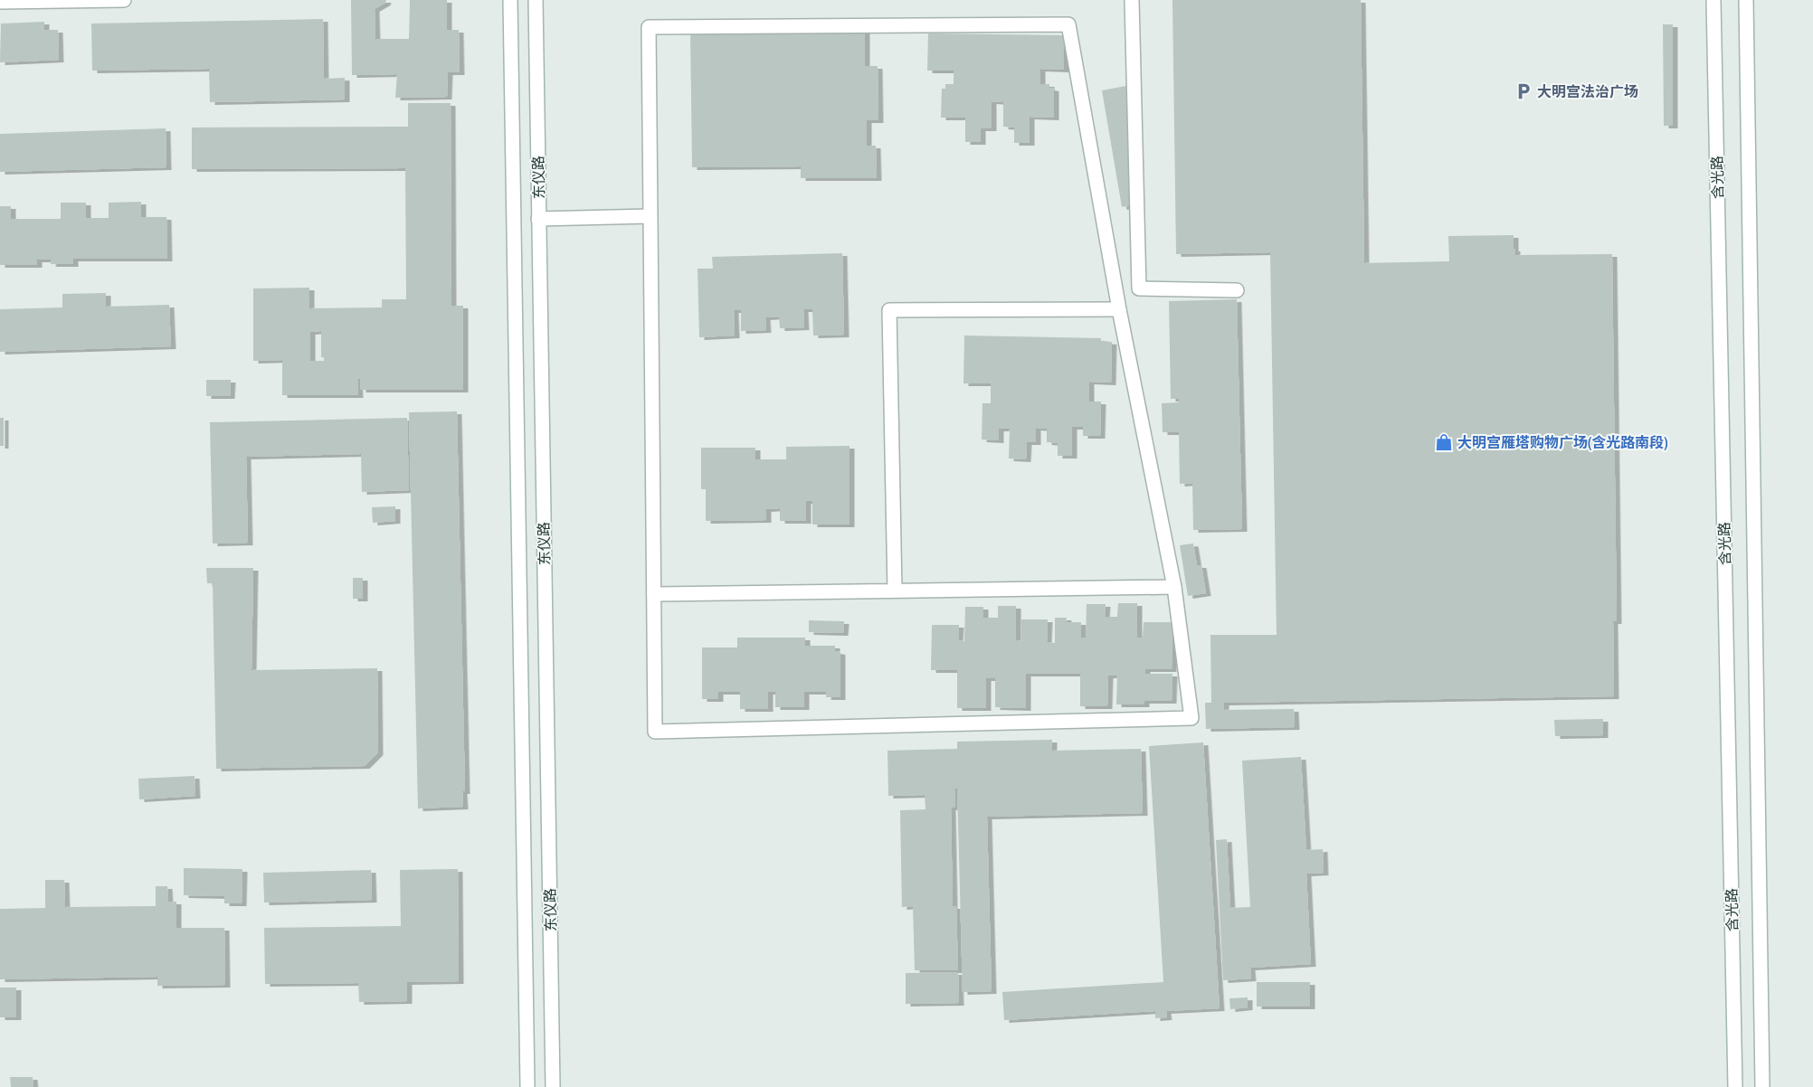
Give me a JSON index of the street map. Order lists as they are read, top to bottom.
{
  "streets": {
    "street": ["东仪路", "含光路"]
  },
  "places": {
    "parking": ["大明宫法治广场"],
    "shop": ["大明宫雁塔购物广场(含光路南段)"]
  }
}
